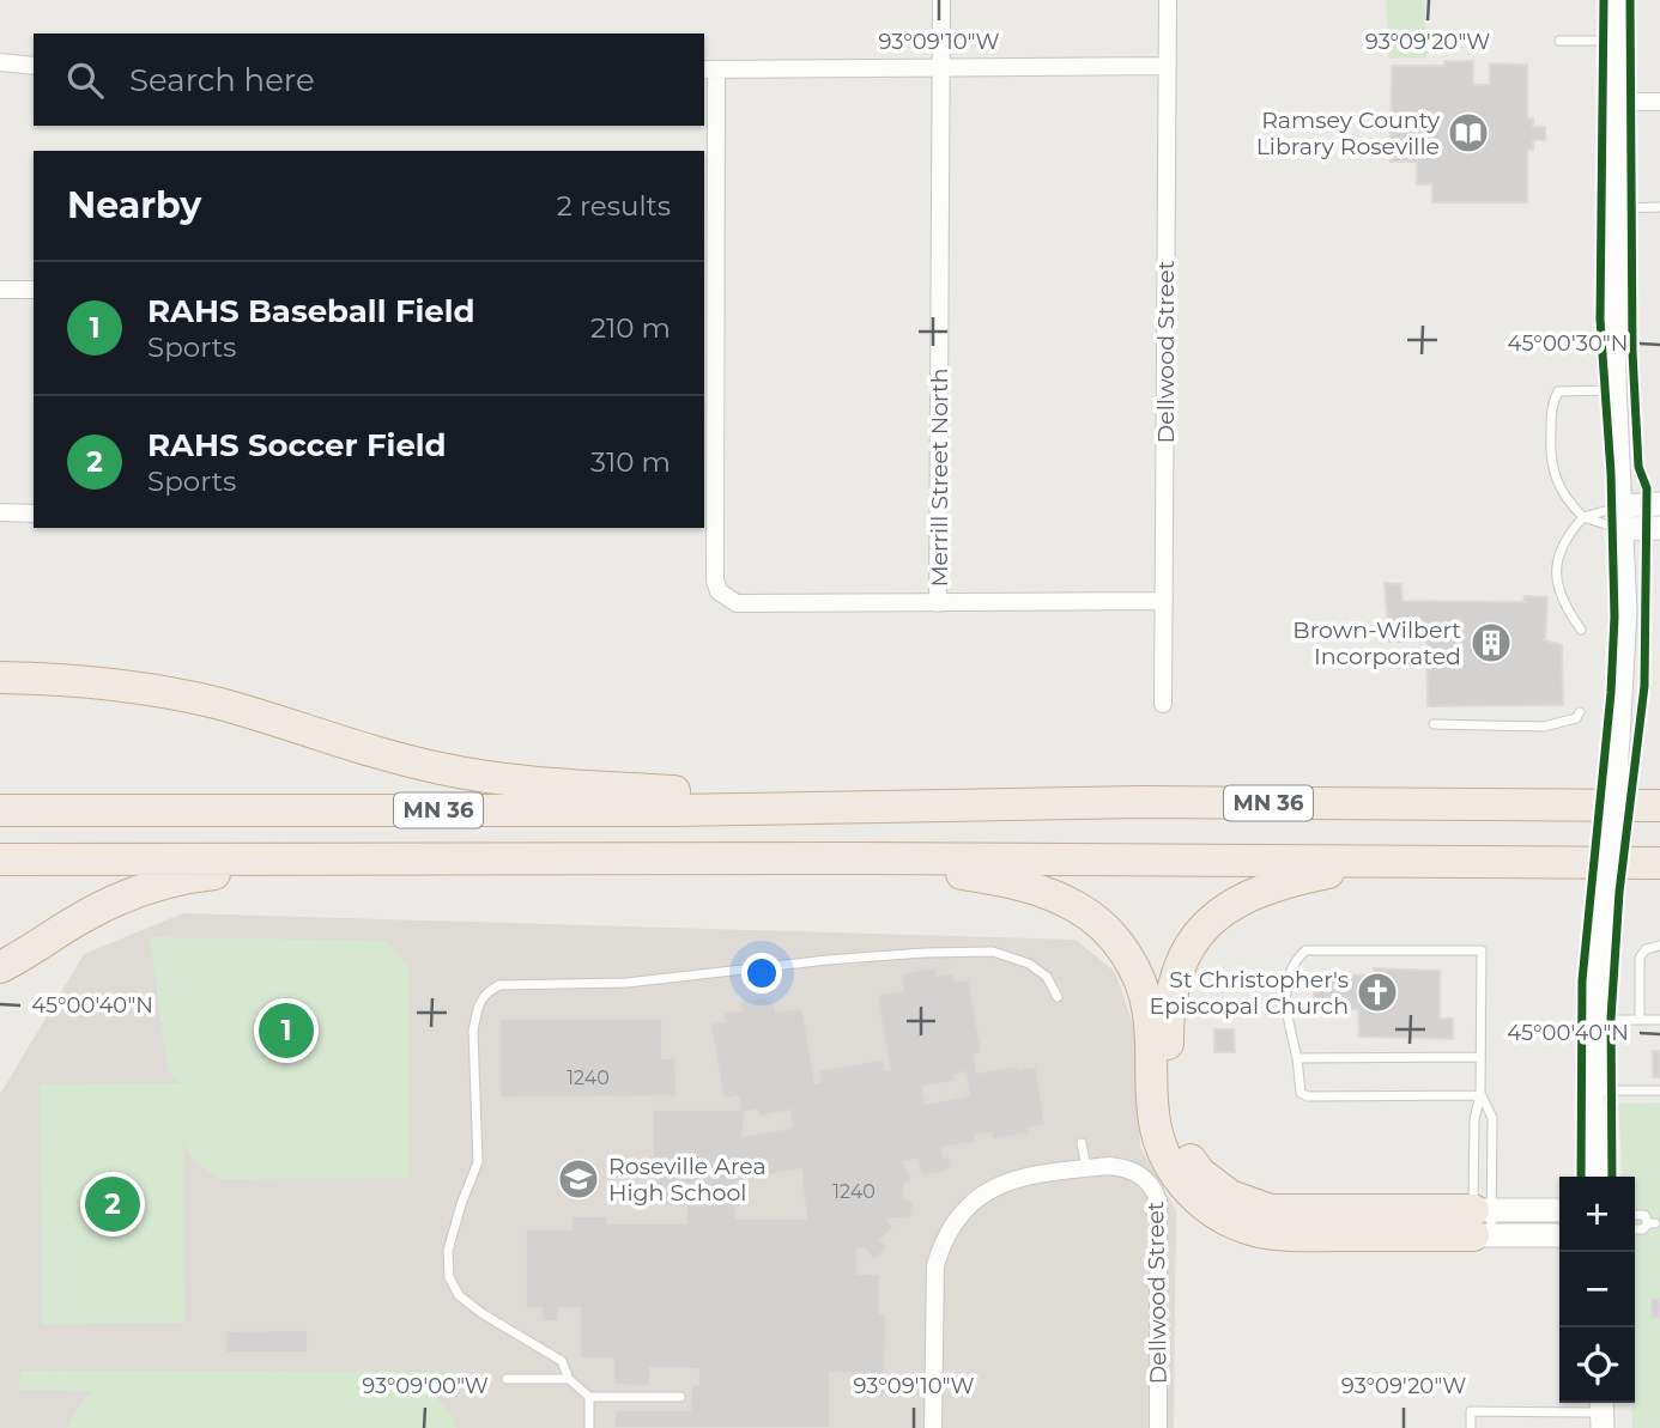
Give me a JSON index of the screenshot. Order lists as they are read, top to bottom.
{
  "streets": {
    "highway": ["MN 36"],
    "street": ["Dellwood Street", "Merrill Street North"]
  },
  "places": {
    "library": ["Ramsey County Library Roseville"],
    "building": ["Brown-Wilbert Incorporated"],
    "church": ["St Christopher's Episcopal Church"],
    "school or university": ["Roseville Area High School"]
  },
  "house_numbers": ["1240", "1240"],
  "page": {
    "search": "Search here",
    "heading": ["Nearby", "2 results"],
    "list": [
      {
        "mark": "1",
        "name": "RAHS Baseball Field",
        "note": "Sports",
        "value": "210 m"
      },
      {
        "mark": "2",
        "name": "RAHS Soccer Field",
        "note": "Sports",
        "value": "310 m"
      }
    ],
    "pins": ["1", "2"],
    "map_buttons": ["+", "−"]
  },
  "coordinates": [
    "93°09'10\"W",
    "93°09'20\"W",
    "45°00'30\"N",
    "45°00'40\"N",
    "93°09'00\"W"
  ]
}
